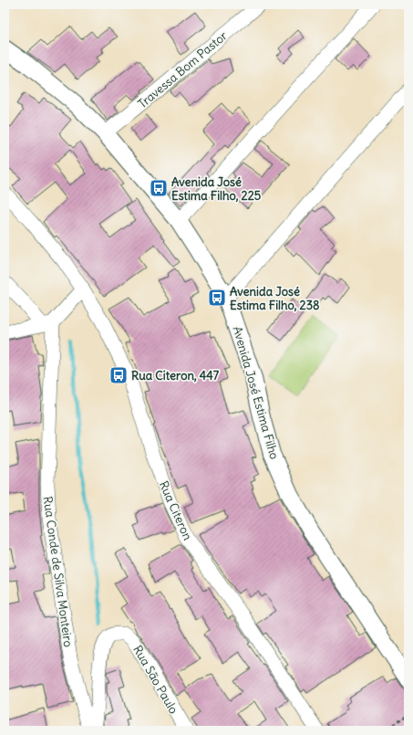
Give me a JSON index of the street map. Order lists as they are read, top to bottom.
{
  "streets": {
    "street": [
      "Travessa Bom Pastor",
      "Avenida José Estima Filho",
      "Rua Citeron",
      "Rua Conde de Silva Monteiro",
      "Rua São Paulo"
    ]
  },
  "crossings": [
    ["Travessa Bom Pastor", "Avenida José Estima Filho"]
  ],
  "places": {
    "bus stop": ["Avenida José Estima Filho, 225", "Avenida José Estima Filho, 238", "Rua Citeron, 447"]
  }
}
